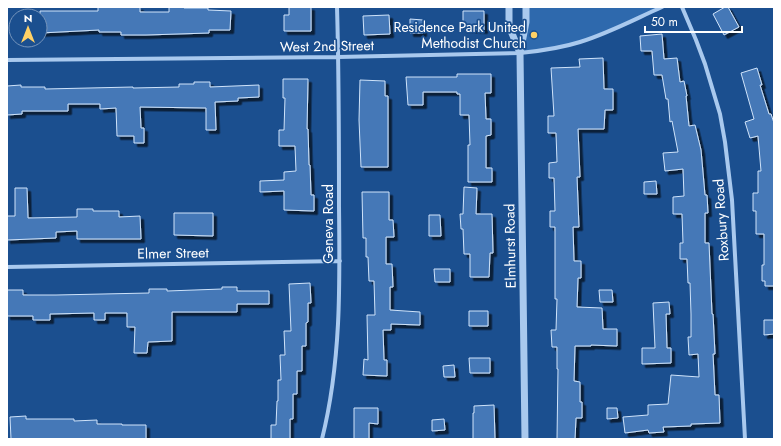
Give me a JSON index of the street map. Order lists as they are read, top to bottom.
{
  "streets": {
    "street": [
      "West 2nd Street",
      "Roxbury Road",
      "Geneva Road",
      "Elmhurst Road",
      "Elmer Street"
    ]
  },
  "crossings": [
    ["West 2nd Street", "Geneva Road"],
    ["West 2nd Street", "Elmhurst Road"],
    ["Geneva Road", "Elmer Street"]
  ],
  "places": ["Residence Park United Methodist Church"],
  "scale_bar": "50 m",
  "north": "top"
}
